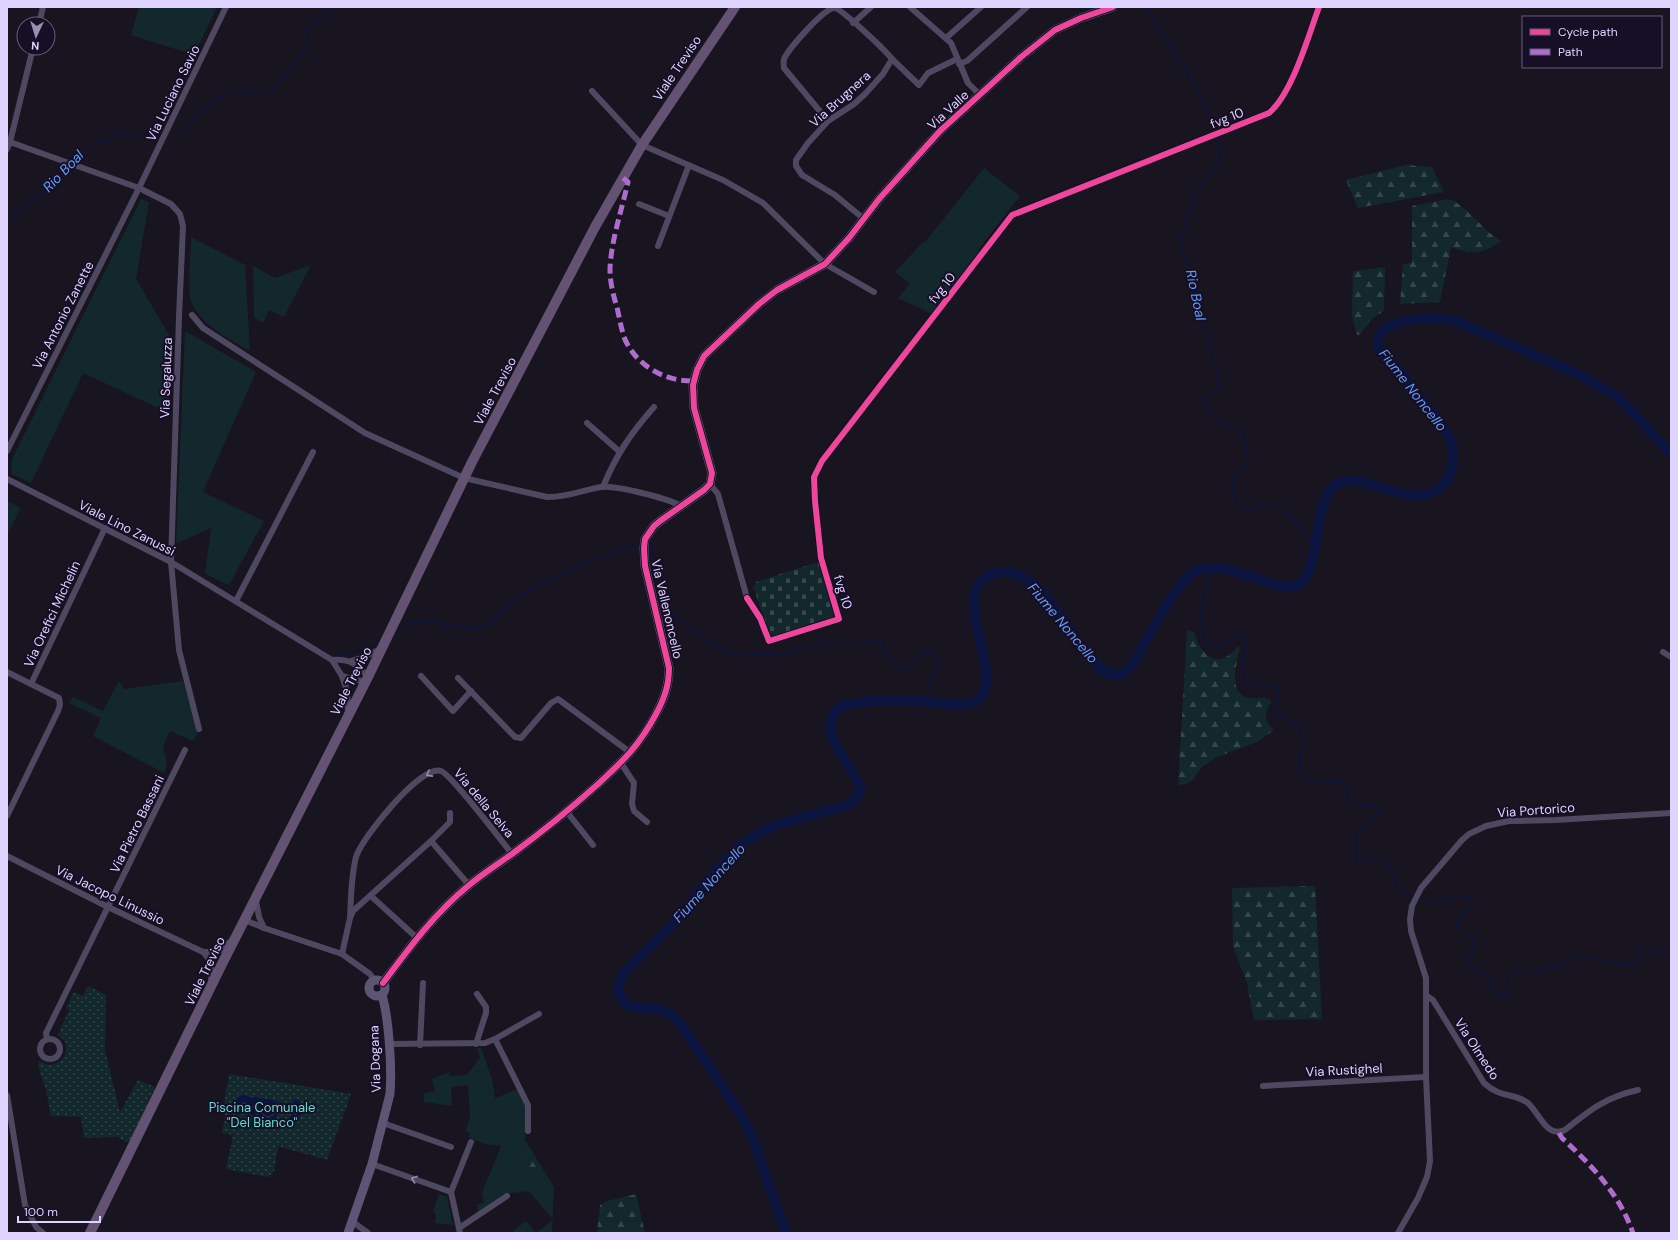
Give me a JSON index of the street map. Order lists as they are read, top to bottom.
{
  "streets": {
    "main road": ["Viale Treviso"],
    "street": [
      "Via Luciano Savio",
      "Via Brugnera",
      "Via Valle",
      "Via Antonio Zanette",
      "Via Segaluzza",
      "Viale Lino Zanussi",
      "Via Vallenoncello",
      "Via Orefici Michelin",
      "Via della Selva",
      "Via Portorico",
      "Via Pietro Bassani",
      "Via Jacopo Linussio",
      "Via Olmedo",
      "Via Dogana",
      "Via Rustighel"
    ],
    "cycle path": ["fvg 10"]
  },
  "crossings": [
    ["Viale Treviso", "Viale Lino Zanussi"],
    ["Via Luciano Savio", "Via Antonio Zanette"],
    ["Via Luciano Savio", "Via Segaluzza"],
    ["Via Brugnera", "Via Valle"],
    ["Via Antonio Zanette", "Via Segaluzza"],
    ["Via Segaluzza", "Viale Lino Zanussi"],
    ["Viale Lino Zanussi", "Via Orefici Michelin"],
    ["Via Vallenoncello", "Via della Selva"],
    ["Via Vallenoncello", "Via Dogana"],
    ["Via Portorico", "Via Olmedo"],
    ["Via Pietro Bassani", "Via Jacopo Linussio"]
  ],
  "water": ["Rio Boal", "Fiume Noncello"],
  "parks": ["Piscina Comunale \"Del Bianco\""],
  "legend": ["Cycle path", "Path"],
  "scale_bar": "100 m",
  "north": "bottom"
}
